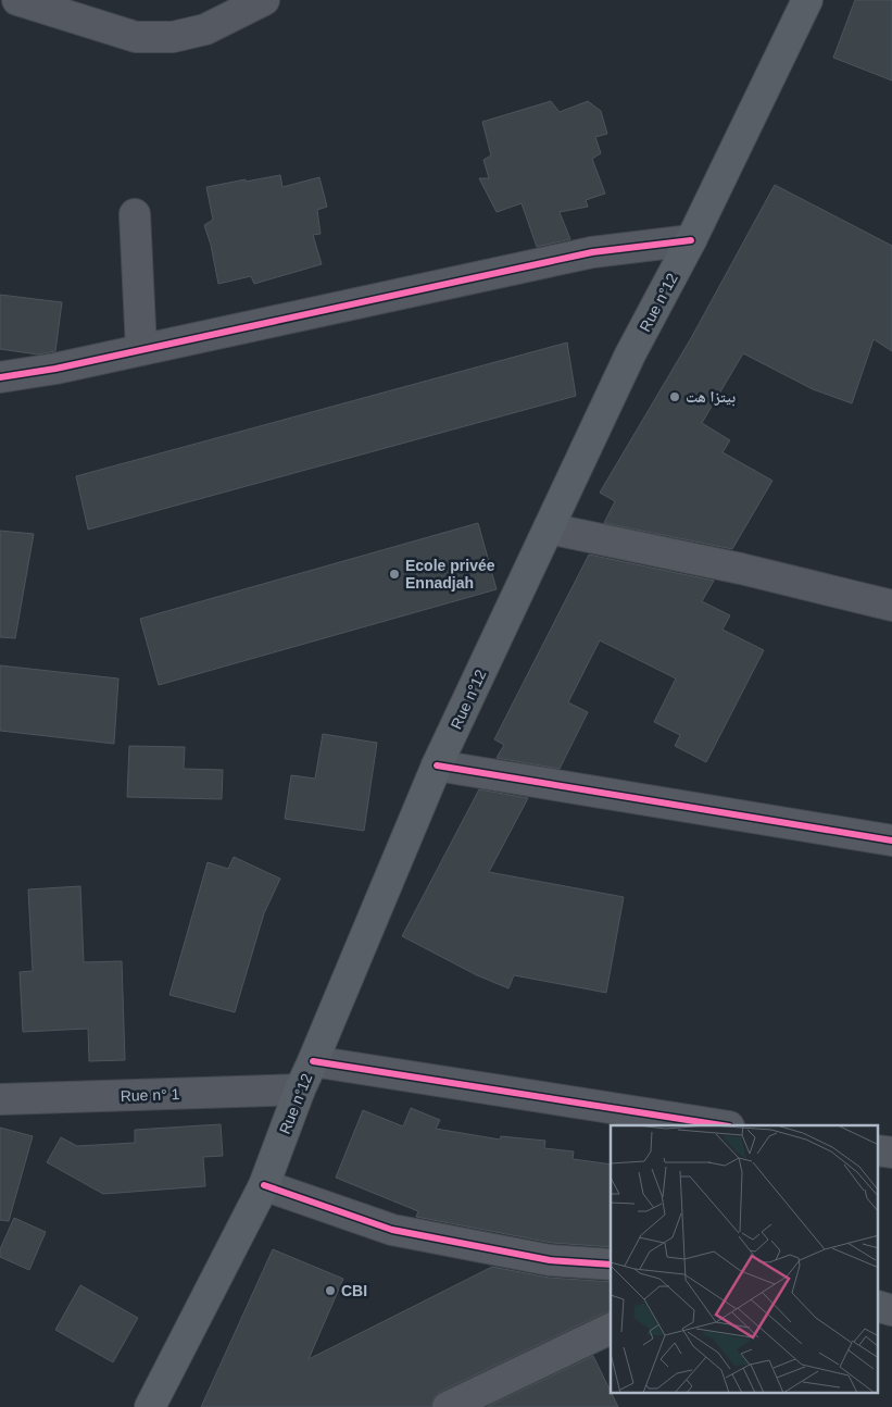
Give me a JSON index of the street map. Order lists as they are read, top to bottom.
{
  "streets": {
    "main road": ["Rue n°12"],
    "street": ["Rue n° 1"]
  },
  "crossings": [
    ["Rue n°12", "Rue n° 1"]
  ],
  "places": ["بيتزا هت", "Ecole privée Ennadjah", "CBI"]
}
